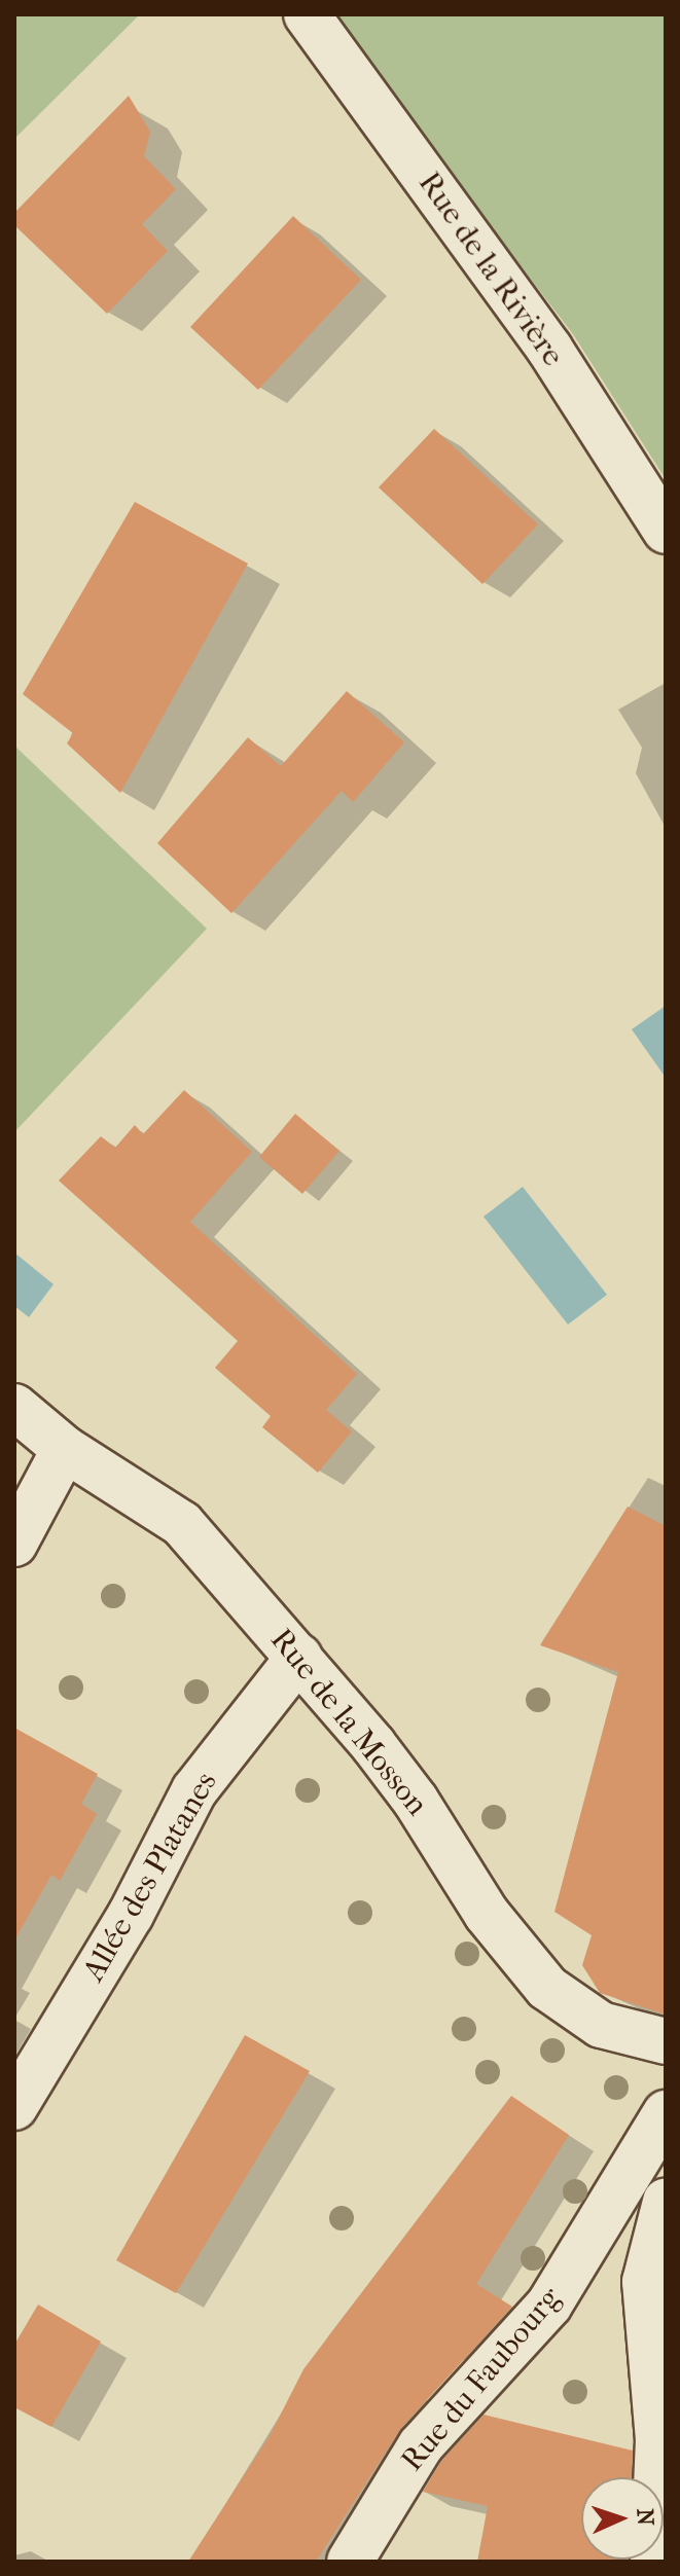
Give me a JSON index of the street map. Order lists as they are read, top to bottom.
{
  "streets": {
    "street": [
      "Rue de la Rivière",
      "Rue de la Mosson",
      "Allée des Platanes",
      "Rue du Faubourg"
    ]
  },
  "crossings": [
    ["Rue de la Mosson", "Allée des Platanes"]
  ],
  "north": "right"
}
